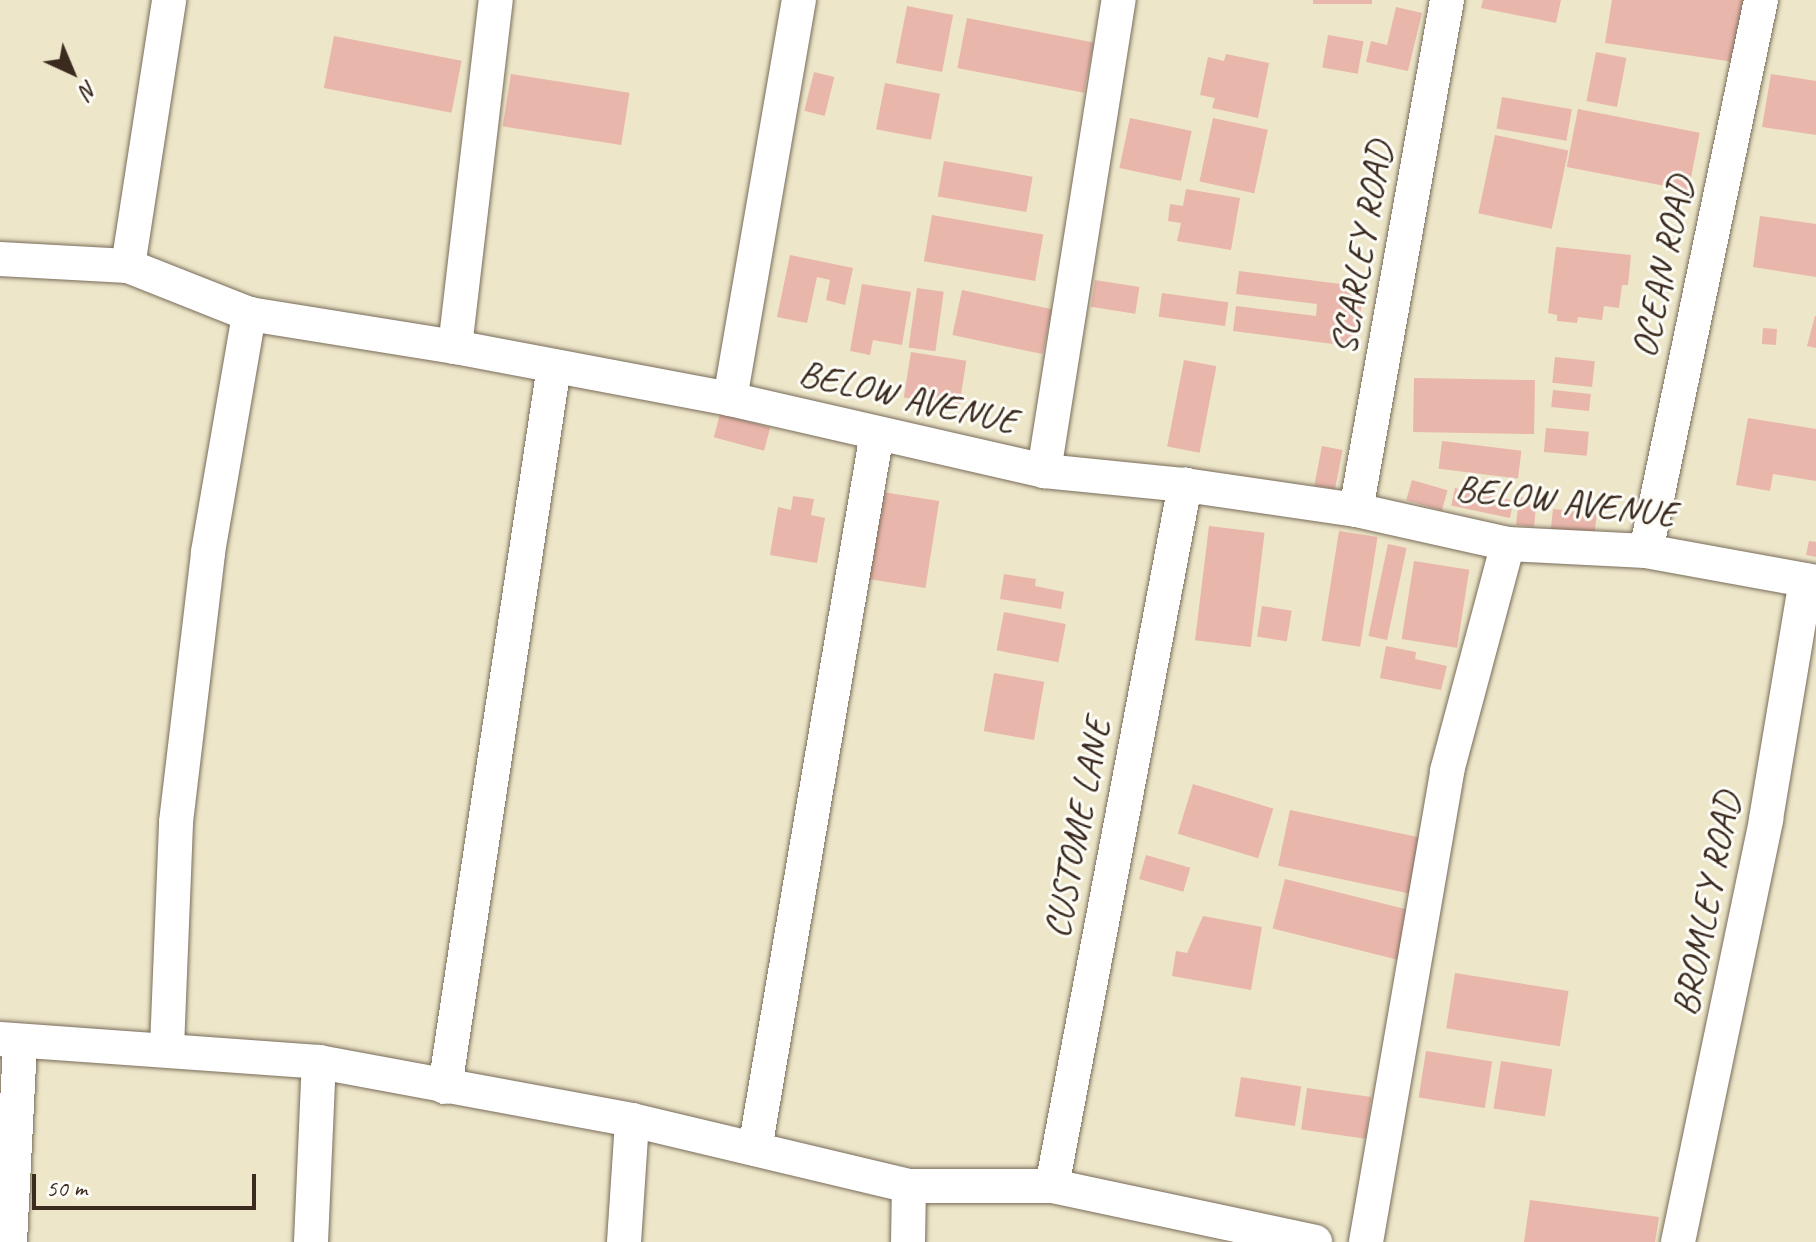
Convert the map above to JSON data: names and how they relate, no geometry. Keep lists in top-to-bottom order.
{
  "streets": {
    "street": [
      "SCARLEY ROAD",
      "OCEAN ROAD",
      "BELOW AVENUE",
      "CUSTOME LANE",
      "BROMLEY ROAD"
    ]
  },
  "crossings": [
    ["SCARLEY ROAD", "BELOW AVENUE"],
    ["OCEAN ROAD", "BELOW AVENUE"],
    ["BELOW AVENUE", "CUSTOME LANE"],
    ["BELOW AVENUE", "BROMLEY ROAD"]
  ],
  "scale_bar": "50 m",
  "north": "bottom right"
}
